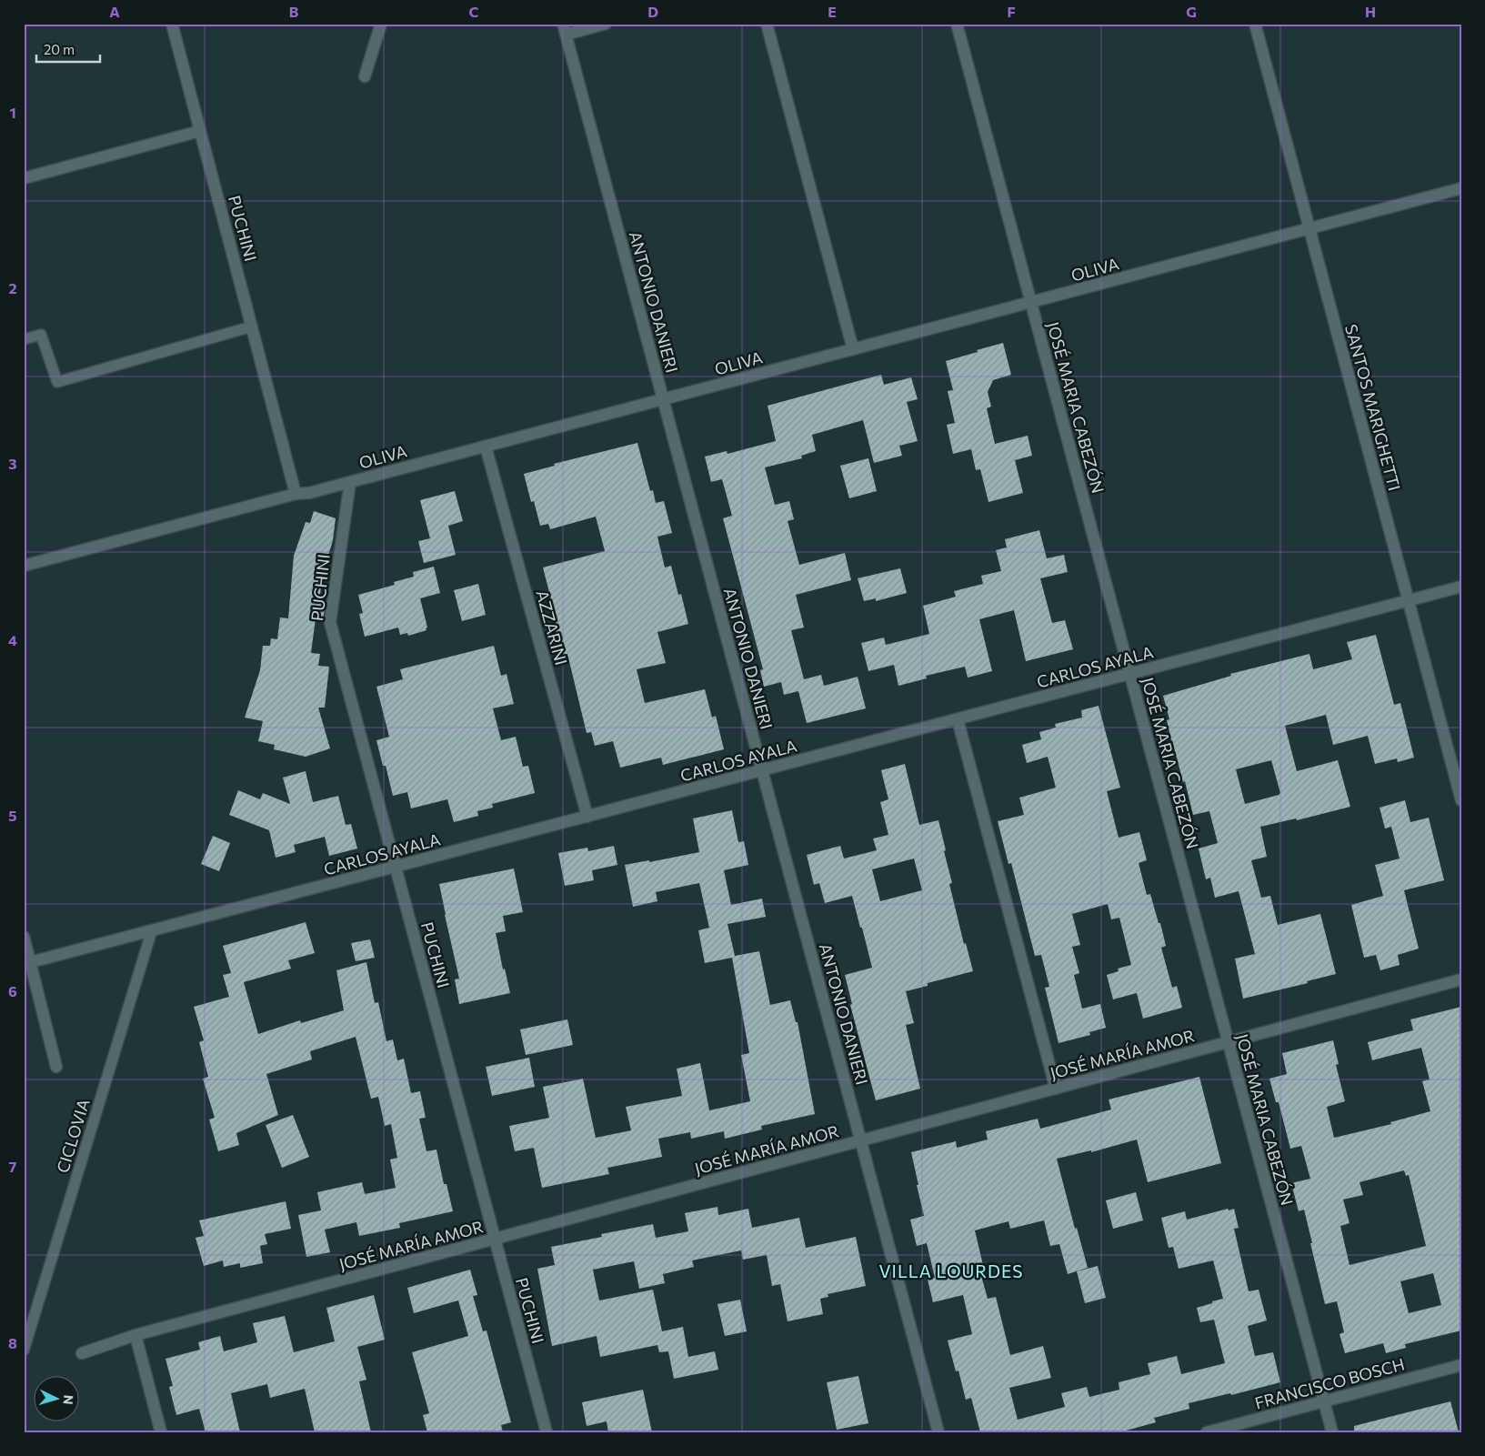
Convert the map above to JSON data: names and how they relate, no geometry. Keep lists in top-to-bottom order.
{
  "streets": {
    "street": [
      "PUCHINI",
      "OLIVA",
      "ANTONIO DANIERI",
      "JOSÉ MARIA CABEZÓN",
      "SANTOS MARIGHETTI",
      "AZZARINI",
      "CARLOS AYALA",
      "JOSÉ MARÍA AMOR",
      "FRANCISCO BOSCH"
    ],
    "lane": ["CICLOVIA"]
  },
  "crossings": [
    ["PUCHINI", "OLIVA"],
    ["PUCHINI", "CARLOS AYALA"],
    ["PUCHINI", "JOSÉ MARÍA AMOR"],
    ["OLIVA", "ANTONIO DANIERI"],
    ["OLIVA", "JOSÉ MARIA CABEZÓN"],
    ["OLIVA", "SANTOS MARIGHETTI"],
    ["OLIVA", "AZZARINI"],
    ["ANTONIO DANIERI", "CARLOS AYALA"],
    ["ANTONIO DANIERI", "JOSÉ MARÍA AMOR"],
    ["JOSÉ MARIA CABEZÓN", "CARLOS AYALA"],
    ["JOSÉ MARIA CABEZÓN", "JOSÉ MARÍA AMOR"],
    ["JOSÉ MARIA CABEZÓN", "FRANCISCO BOSCH"],
    ["SANTOS MARIGHETTI", "CARLOS AYALA"],
    ["AZZARINI", "CARLOS AYALA"],
    ["CARLOS AYALA", "CICLOVIA"]
  ],
  "districts": ["VILLA LOURDES"],
  "scale_bar": "20 m",
  "north": "right",
  "grid": {
    "columns": [
      "A",
      "B",
      "C",
      "D",
      "E",
      "F",
      "G",
      "H"
    ],
    "rows": [
      "1",
      "2",
      "3",
      "4",
      "5",
      "6",
      "7",
      "8"
    ]
  }
}
